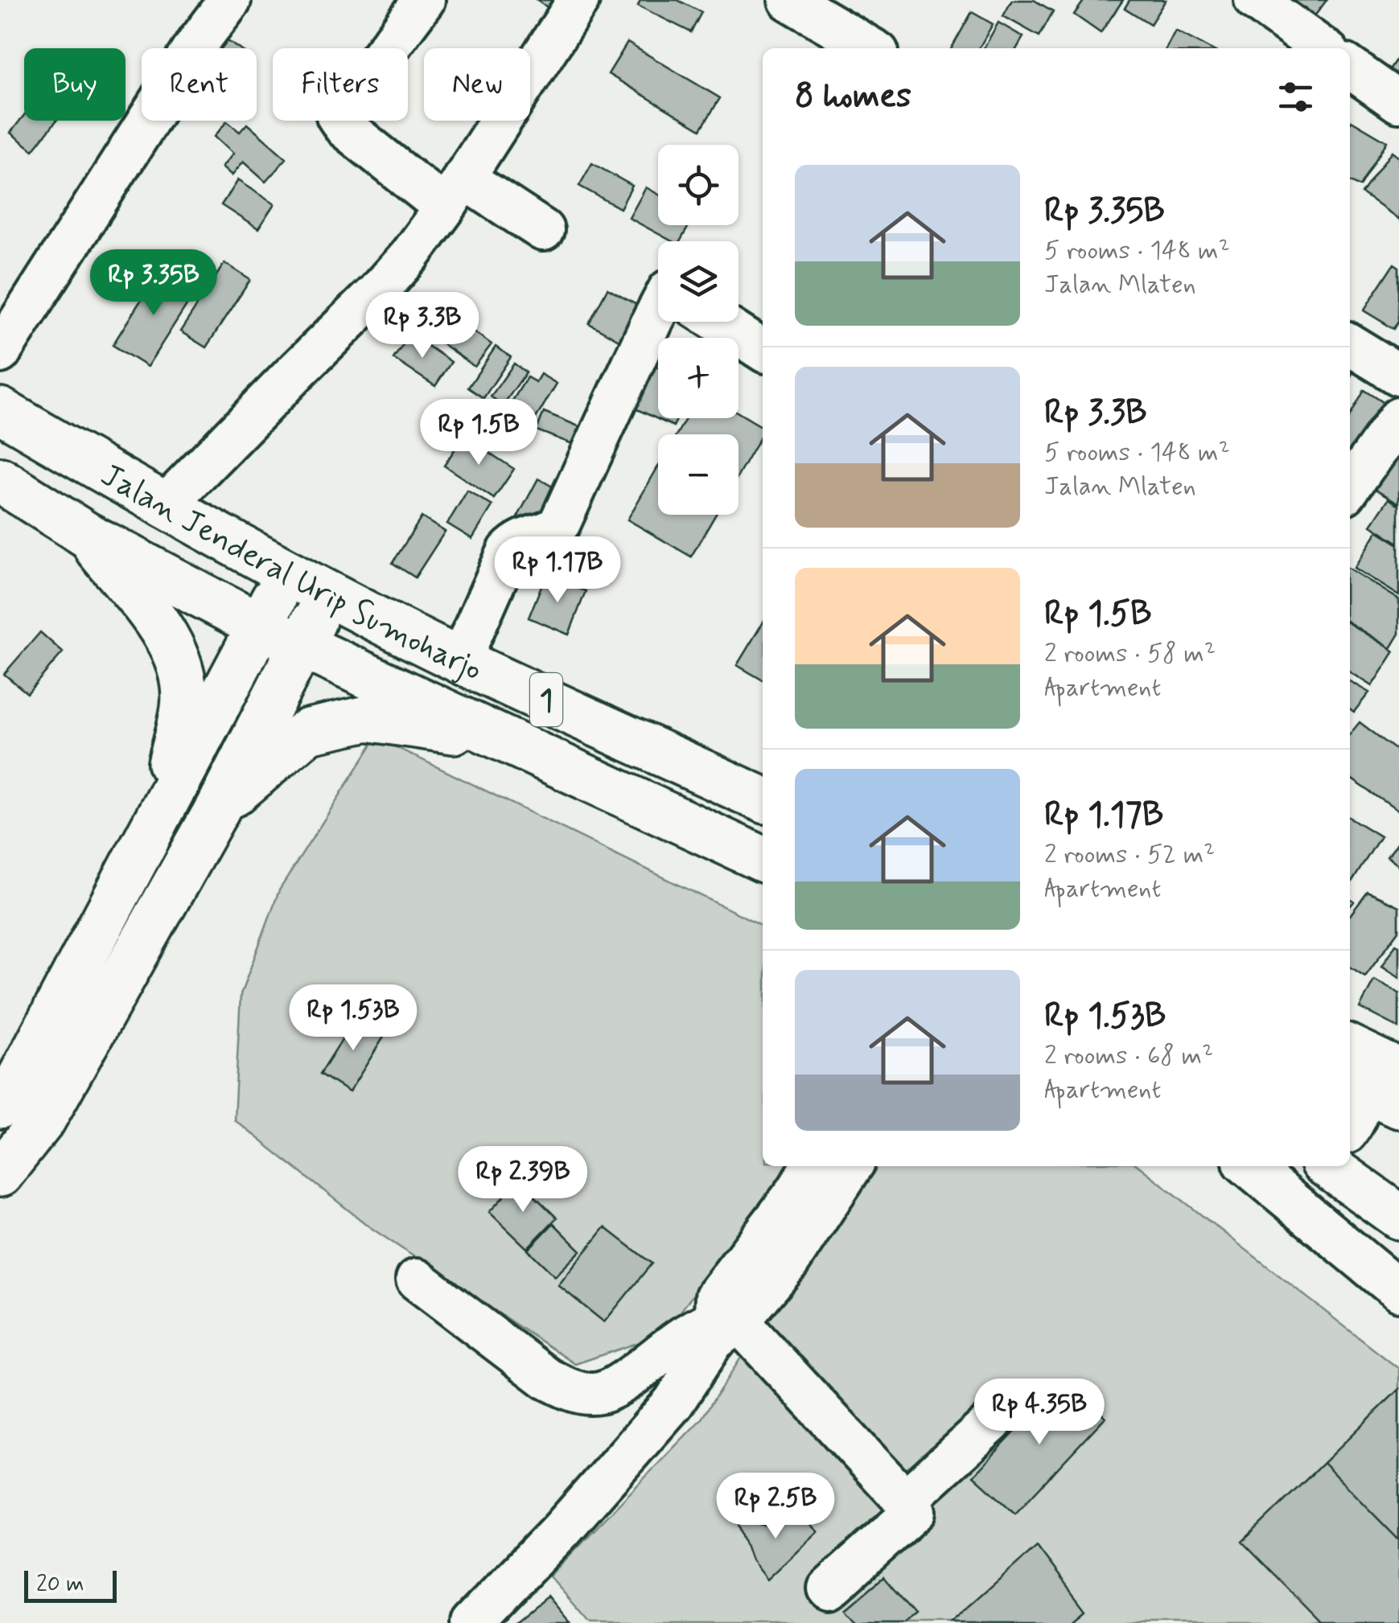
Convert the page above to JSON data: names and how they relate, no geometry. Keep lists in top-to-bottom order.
{
  "streets": {
    "highway": ["Jalan Jenderal Urip Sumoharjo", "1"]
  },
  "scale_bar": "20 m",
  "page": {
    "chip": [
      "Buy",
      "Rent",
      "Filters",
      "New"
    ],
    "heading": "8 homes",
    "map_buttons": ["+", "−"],
    "list": [
      {
        "name": "Rp 3.35B",
        "note": "5 rooms · 148 m² · Jalan Mlaten"
      },
      {
        "name": "Rp 3.3B",
        "note": "5 rooms · 148 m² · Jalan Mlaten"
      },
      {
        "name": "Rp 1.5B",
        "note": "2 rooms · 58 m² · Apartment"
      },
      {
        "name": "Rp 1.17B",
        "note": "2 rooms · 52 m² · Apartment"
      },
      {
        "name": "Rp 1.53B",
        "note": "2 rooms · 68 m² · Apartment"
      }
    ],
    "price": [
      "Rp 3.35B",
      "Rp 3.3B",
      "Rp 1.5B",
      "Rp 1.17B",
      "Rp 1.53B",
      "Rp 2.39B",
      "Rp 4.35B",
      "Rp 2.5B"
    ],
    "scale": "20 m"
  }
}
